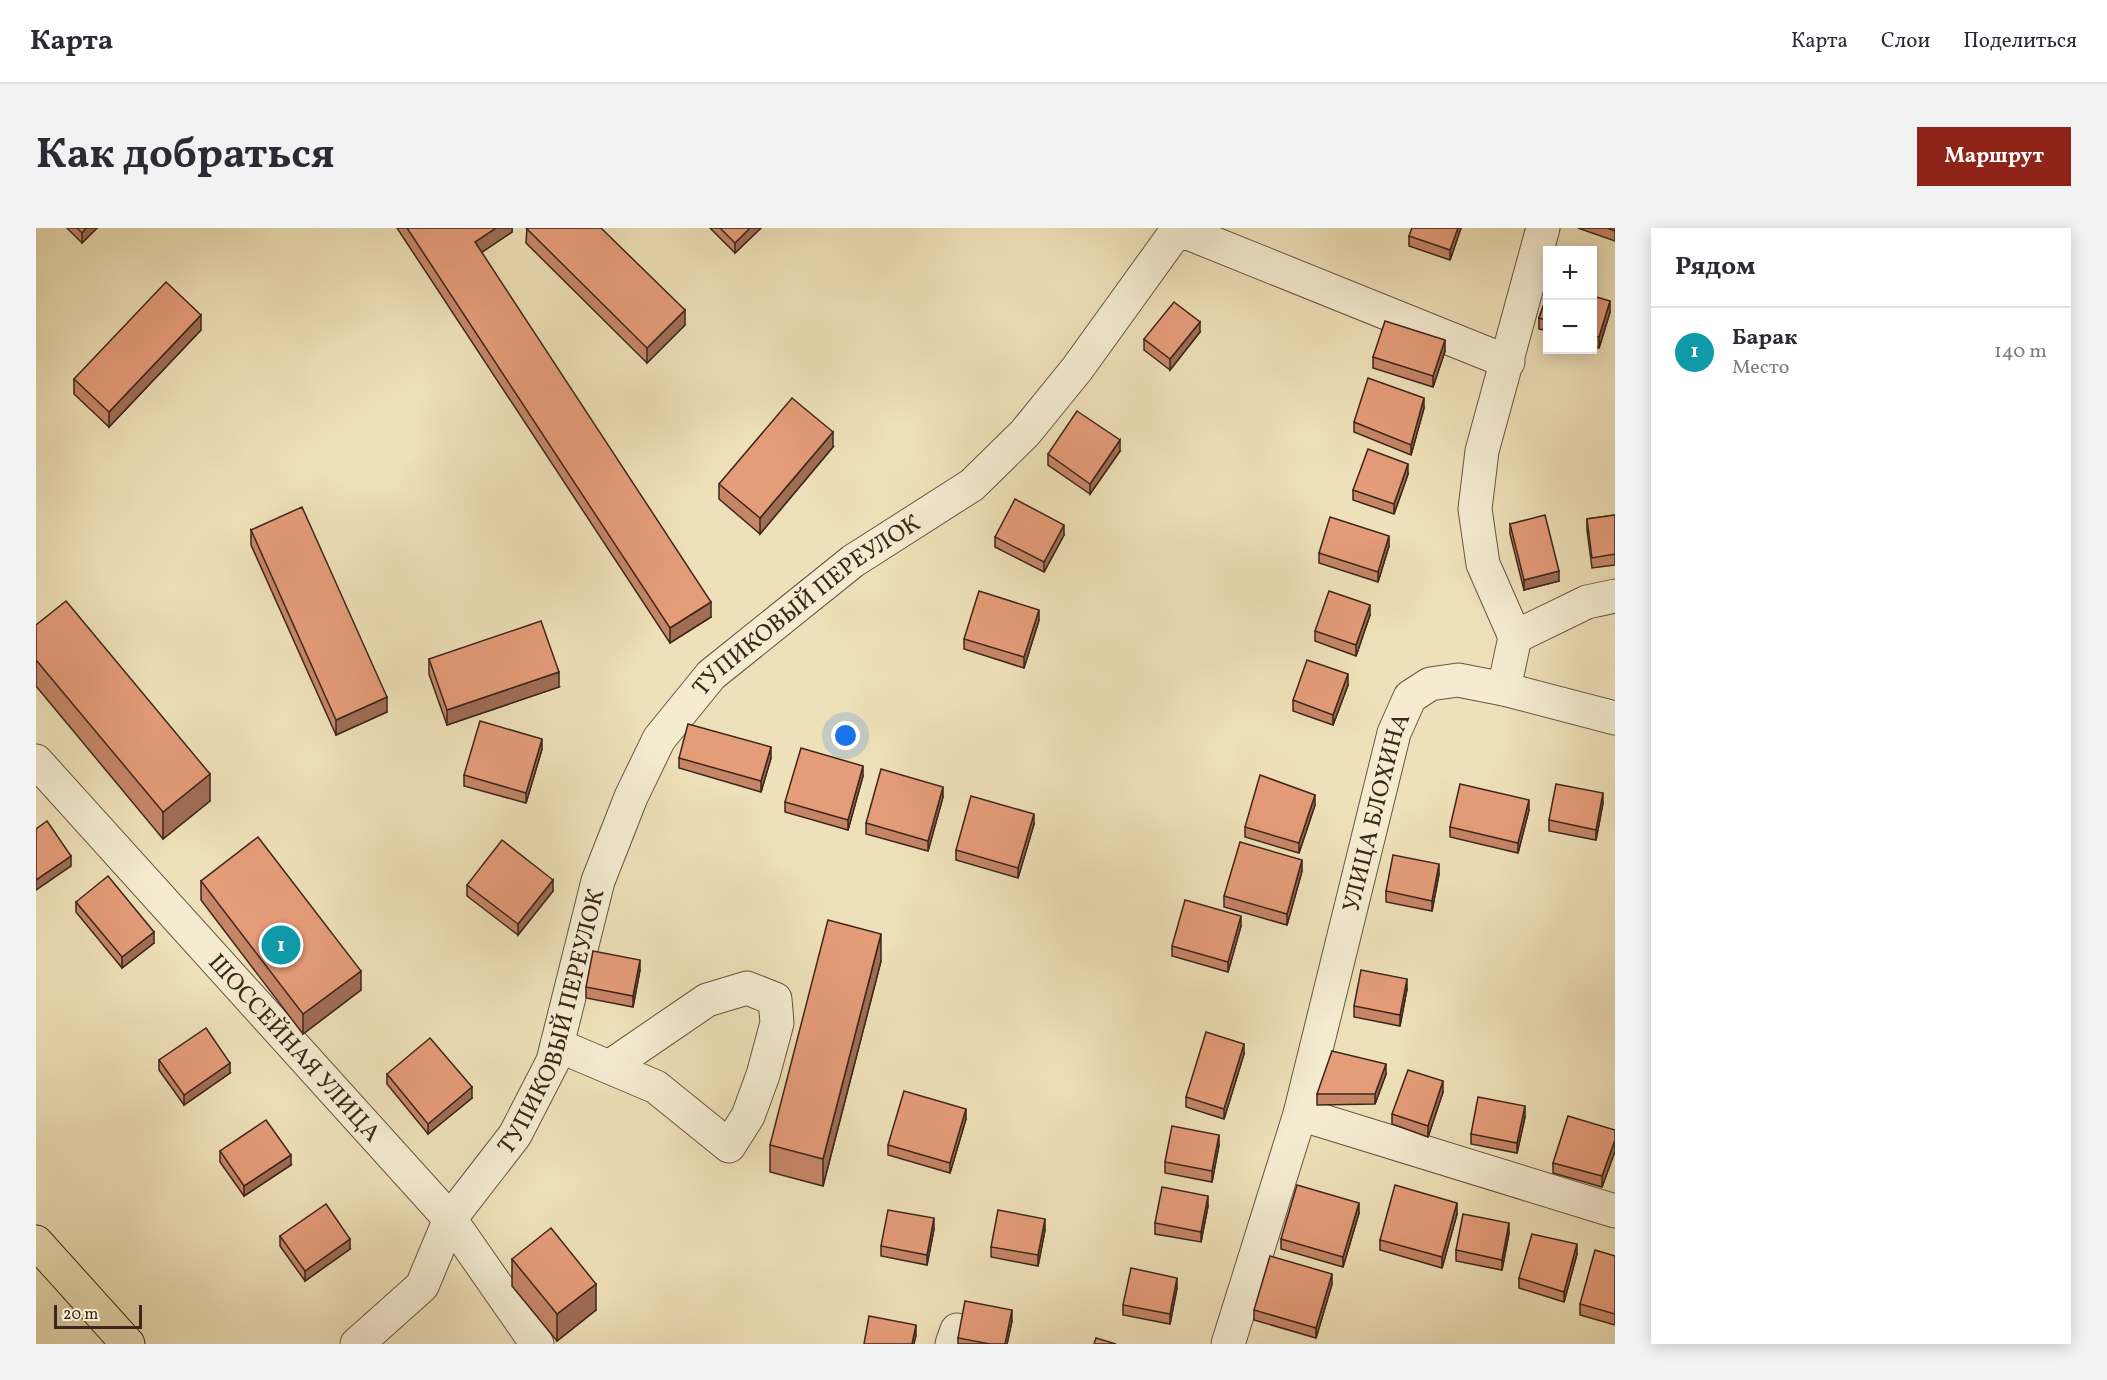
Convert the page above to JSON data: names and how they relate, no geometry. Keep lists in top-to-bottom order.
{
  "streets": {
    "street": ["ТУПИКОВЫЙ ПЕРЕУЛОК", "УЛИЦА БЛОХИНА", "ШОССЕЙНАЯ УЛИЦА"]
  },
  "crossings": [
    ["ТУПИКОВЫЙ ПЕРЕУЛОК", "ШОССЕЙНАЯ УЛИЦА"]
  ],
  "scale_bar": "20 m",
  "page": {
    "header": "Карта",
    "nav": ["Карта", "Слои", "Поделиться"],
    "title": "Как добраться",
    "buttons": "Маршрут",
    "heading": "Рядом",
    "map_buttons": ["+", "−"],
    "list": [
      {
        "mark": "1",
        "name": "Барак",
        "note": "Место",
        "value": "140 m"
      }
    ],
    "pins": "1",
    "scale": "20 m"
  }
}
